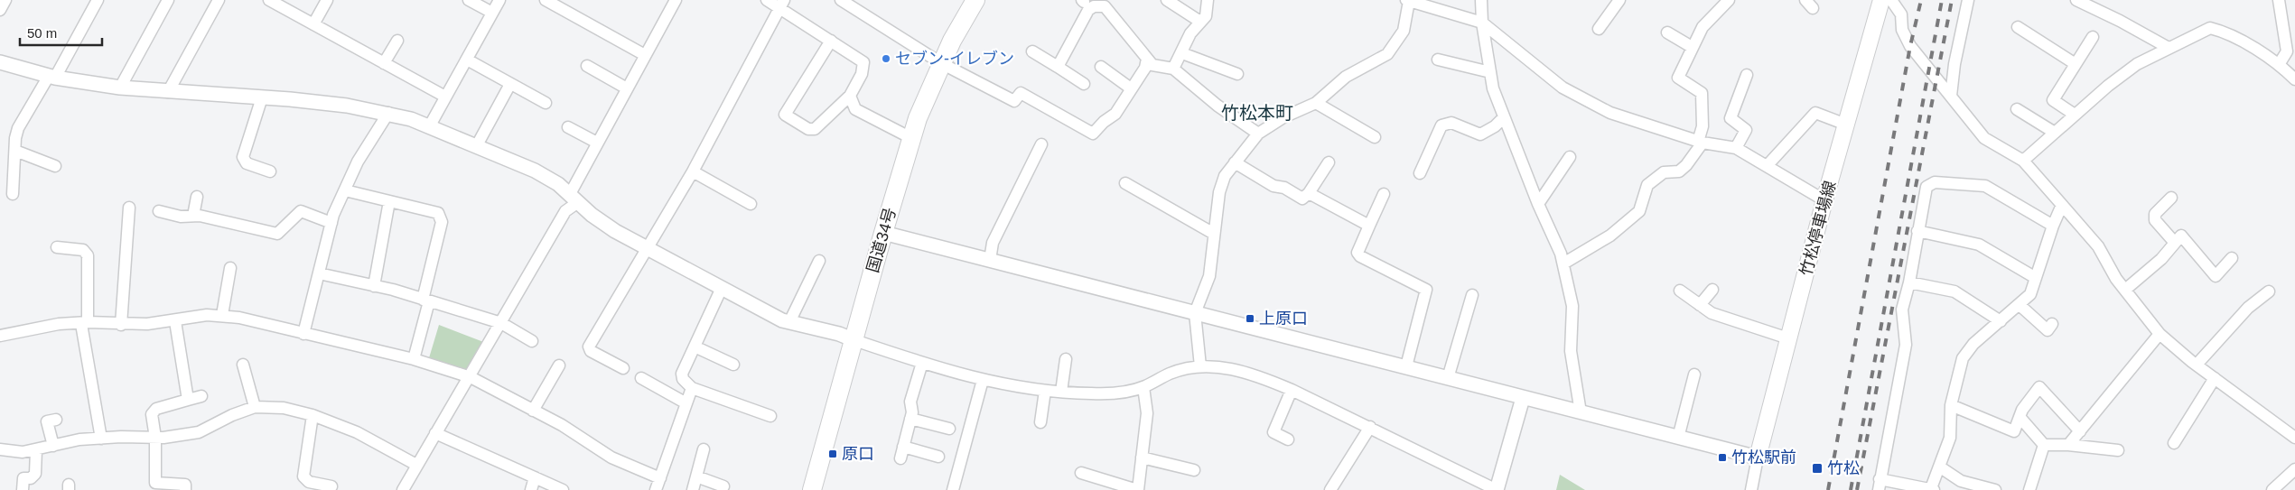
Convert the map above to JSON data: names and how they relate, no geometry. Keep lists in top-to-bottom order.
{
  "streets": {
    "highway": ["国道34号"],
    "main road": ["竹松停車場線"]
  },
  "districts": ["竹松本町"],
  "places": {
    "other": ["セブン-イレブン"],
    "transit": [
      "上原口",
      "原口",
      "竹松駅前",
      "竹松"
    ]
  },
  "scale_bar": "50 m"
}
